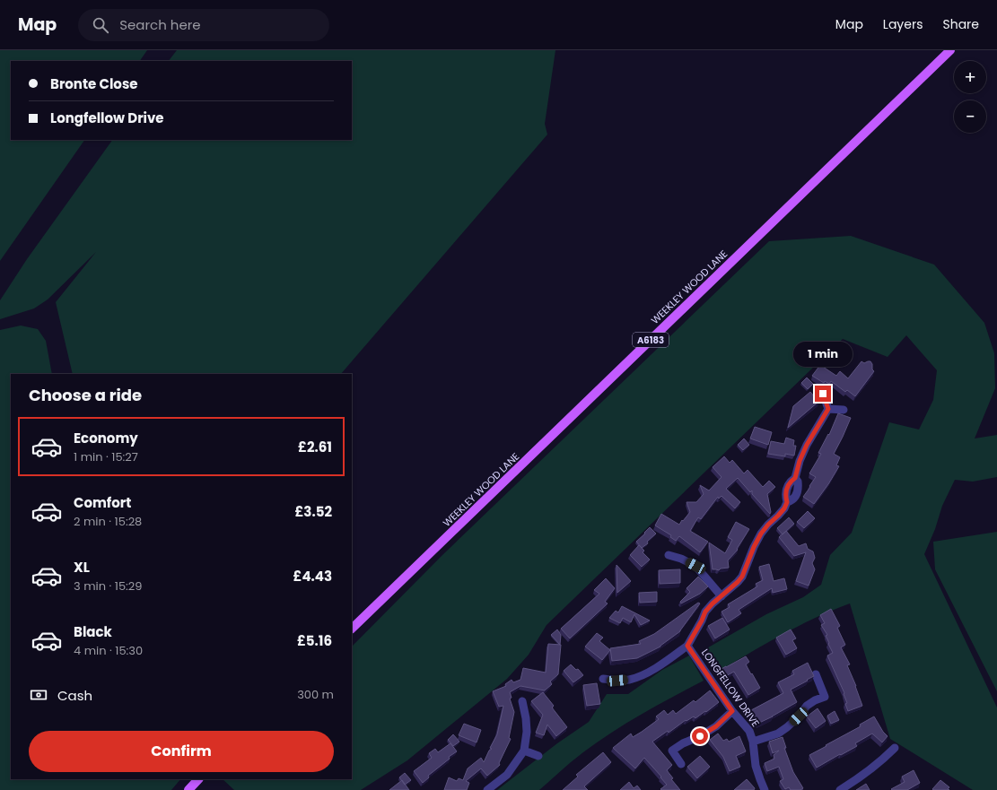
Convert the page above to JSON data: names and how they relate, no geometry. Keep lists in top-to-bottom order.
{
  "streets": {
    "main road": ["WEEKLEY WOOD LANE", "A6183"],
    "street": ["LONGFELLOW DRIVE"]
  },
  "page": {
    "header": "Map",
    "search": "Search here",
    "nav": ["Map", "Layers", "Share"],
    "map_buttons": ["+", "−"],
    "banner": ["Bronte Close", "Longfellow Drive"],
    "bubble": "1 min",
    "heading": "Choose a ride",
    "list": [
      {
        "name": "Economy",
        "note": "1 min · 15:27",
        "value": "£2.61"
      },
      {
        "name": "Comfort",
        "note": "2 min · 15:28",
        "value": "£3.52"
      },
      {
        "name": "XL",
        "note": "3 min · 15:29",
        "value": "£4.43"
      },
      {
        "name": "Black",
        "note": "4 min · 15:30",
        "value": "£5.16"
      }
    ],
    "pay": ["Cash", "300 m"],
    "buttons": "Confirm"
  }
}
